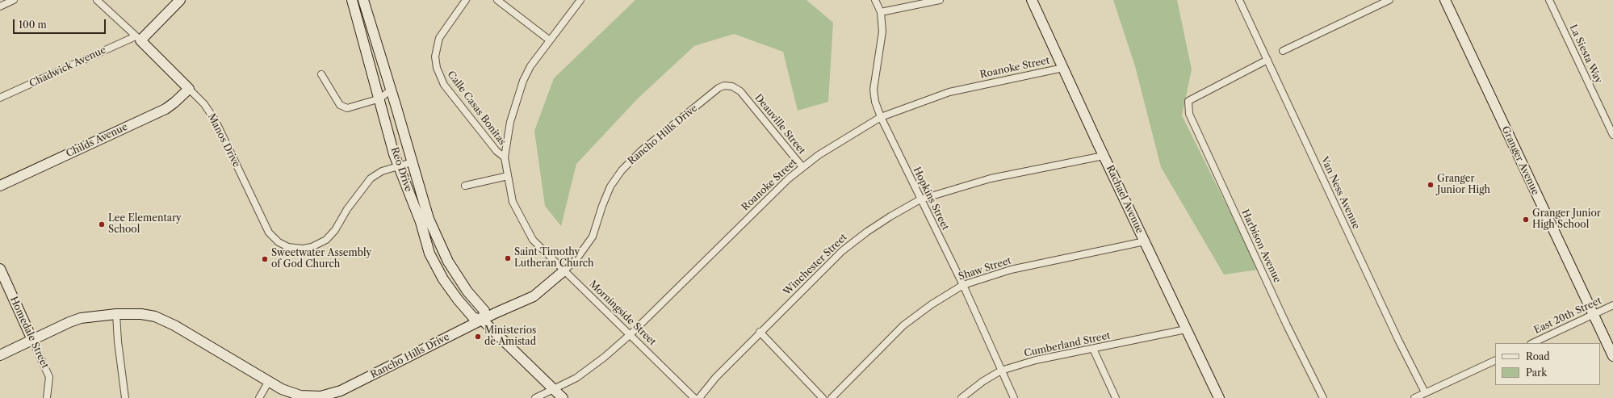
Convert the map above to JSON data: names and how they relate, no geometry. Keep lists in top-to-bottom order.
{
  "streets": {
    "street": [
      "La Siesta Way",
      "Chadwick Avenue",
      "Roanoke Street",
      "Calle Casas Bonitas",
      "Deauville Street",
      "Rancho Hills Drive",
      "Childs Avenue",
      "Manos Drive",
      "Granger Avenue",
      "Reo Drive",
      "Van Ness Avenue",
      "Hopkins Street",
      "Rachael Avenue",
      "Harbison Avenue",
      "Winchester Street",
      "Shaw Street",
      "Morningside Street",
      "East 20th Street",
      "Homedale Street",
      "Cumberland Street"
    ]
  },
  "crossings": [
    ["Chadwick Avenue", "Manos Drive"],
    ["Roanoke Street", "Deauville Street"],
    ["Roanoke Street", "Reo Drive"],
    ["Roanoke Street", "Hopkins Street"],
    ["Roanoke Street", "Rachael Avenue"],
    ["Roanoke Street", "Morningside Street"],
    ["Calle Casas Bonitas", "Morningside Street"],
    ["Deauville Street", "Rancho Hills Drive"],
    ["Rancho Hills Drive", "Reo Drive"],
    ["Rancho Hills Drive", "Morningside Street"],
    ["Rancho Hills Drive", "Homedale Street"],
    ["Childs Avenue", "Manos Drive"],
    ["Manos Drive", "Reo Drive"],
    ["Granger Avenue", "East 20th Street"],
    ["Van Ness Avenue", "Harbison Avenue"],
    ["Hopkins Street", "Winchester Street"],
    ["Hopkins Street", "Shaw Street"],
    ["Hopkins Street", "Cumberland Street"],
    ["Rachael Avenue", "Winchester Street"],
    ["Rachael Avenue", "Shaw Street"],
    ["Rachael Avenue", "Cumberland Street"]
  ],
  "places": [
    "Granger Junior High",
    "Granger Junior High School",
    "Lee Elementary School",
    "Saint Timothy Lutheran Church",
    "Sweetwater Assembly of God Church",
    "Ministerios de Amistad"
  ],
  "legend": ["Road", "Park"],
  "scale_bar": "100 m"
}
